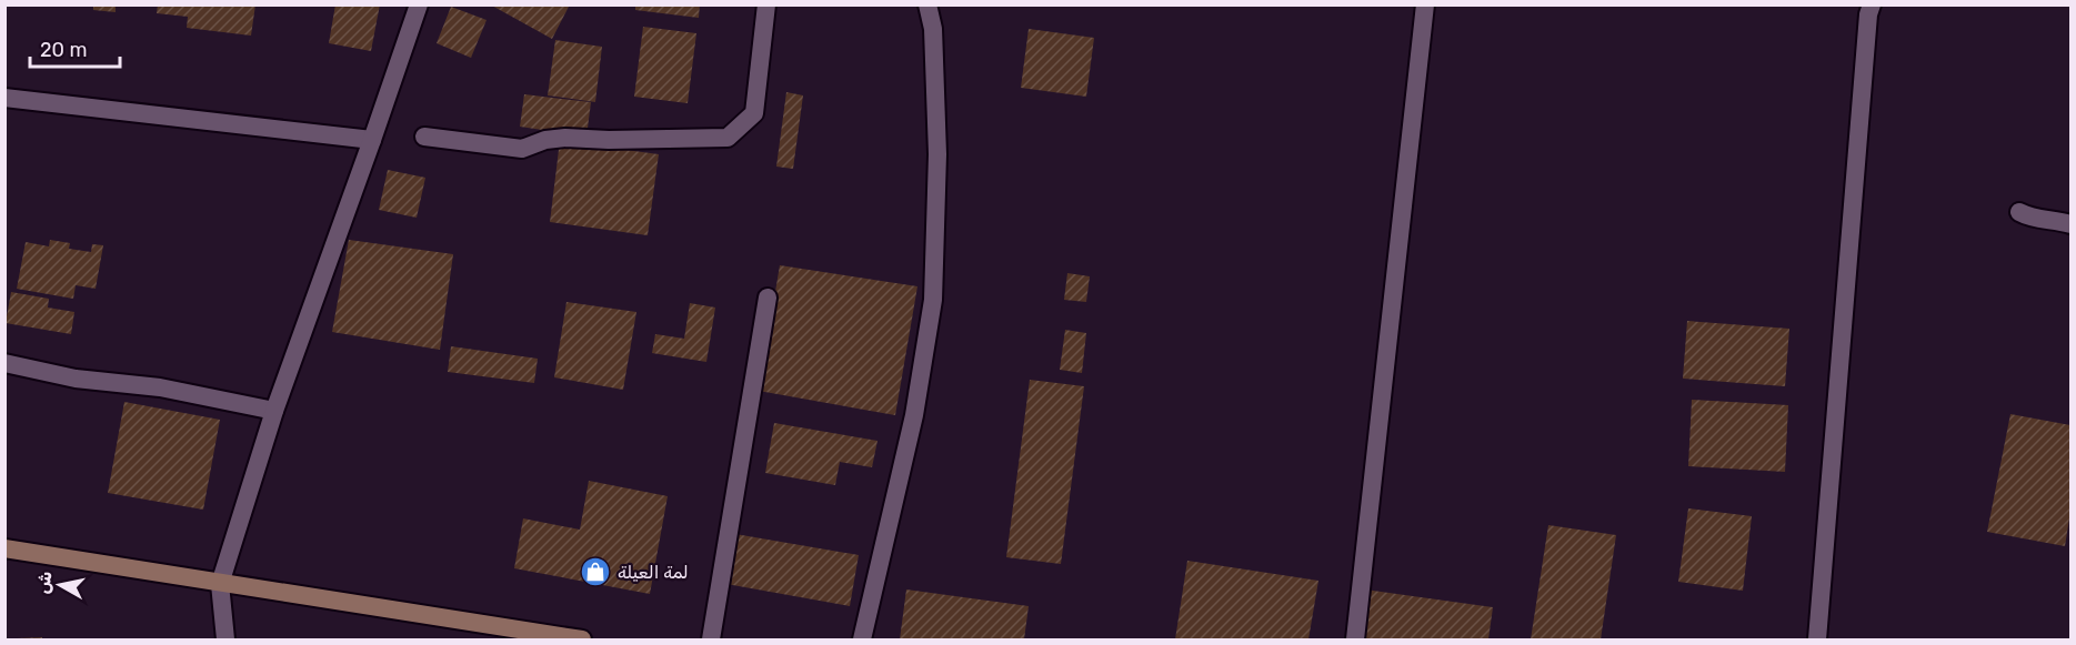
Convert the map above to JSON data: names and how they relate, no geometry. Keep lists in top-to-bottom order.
{
  "places": {
    "shop": ["لمة العيلة"]
  },
  "scale_bar": "20 m",
  "north": "left"
}
